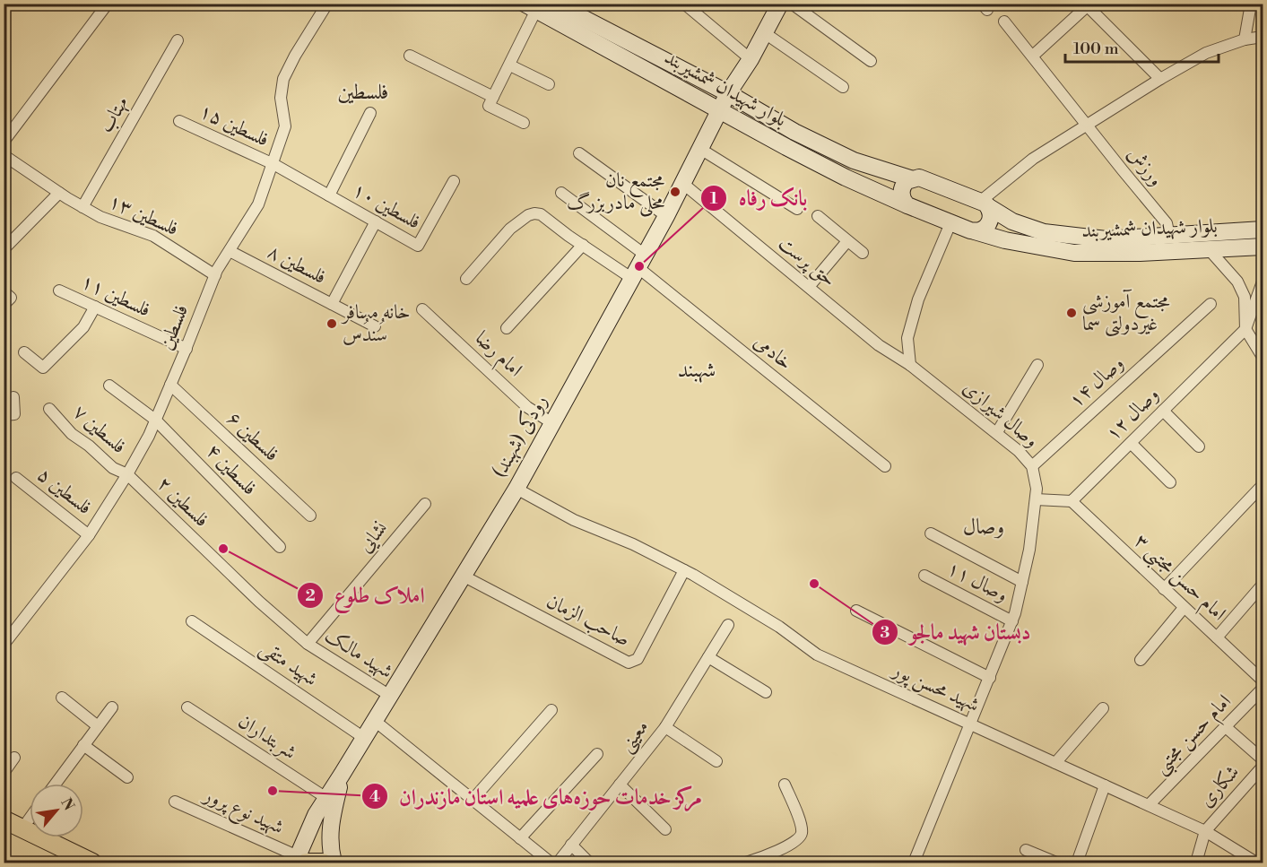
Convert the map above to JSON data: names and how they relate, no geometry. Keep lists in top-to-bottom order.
{
  "streets": {
    "main road": ["بلوار شهیدان شمشیربند", "رودکی (شهبند)"],
    "street": [
      "مهتاب",
      "فلسطین ۱۵",
      "ورزش",
      "فلسطین ۱۰",
      "فلسطین ۱۳",
      "حق پرست",
      "فلسطین ۸",
      "فلسطین ۱۱",
      "فلسطین",
      "خادمی",
      "امام رضا",
      "وصال ۱۴",
      "وصال شیرازی",
      "وصال ۱۲",
      "فلسطین ۷",
      "فلسطین ۶",
      "فلسطین ۴",
      "فلسطین ۵",
      "فلسطین ۲",
      "نشایی",
      "امام حسن مجتبی ۳",
      "وصال ۱۱",
      "صاحب الزمان",
      "شهید مالک",
      "شهید متقی",
      "شهید محسن پور",
      "امام حسن مجتبی",
      "معینی",
      "شربتداران",
      "شکاری",
      "شهید نوع پرور"
    ]
  },
  "crossings": [
    ["بلوار شهیدان شمشیربند", "ورزش"],
    ["بلوار شهیدان شمشیربند", "رودکی (شهبند)"],
    ["مهتاب", "فلسطین ۱۳"],
    ["فلسطین ۱۵", "فلسطین ۱۰"],
    ["فلسطین ۱۵", "فلسطین"],
    ["فلسطین ۱۰", "فلسطین"],
    ["فلسطین ۱۳", "فلسطین"],
    ["حق پرست", "وصال شیرازی"],
    ["حق پرست", "رودکی (شهبند)"],
    ["فلسطین ۸", "فلسطین"],
    ["فلسطین ۱۱", "فلسطین"],
    ["فلسطین", "فلسطین ۷"],
    ["فلسطین", "فلسطین ۶"],
    ["فلسطین", "فلسطین ۴"],
    ["فلسطین", "فلسطین ۵"],
    ["فلسطین", "فلسطین ۲"],
    ["خادمی", "رودکی (شهبند)"],
    ["امام رضا", "رودکی (شهبند)"],
    ["وصال ۱۴", "وصال شیرازی"],
    ["وصال شیرازی", "وصال ۱۱"],
    ["وصال شیرازی", "شهید محسن پور"],
    ["وصال ۱۲", "امام حسن مجتبی ۳"],
    ["فلسطین ۷", "فلسطین ۲"],
    ["رودکی (شهبند)", "صاحب الزمان"],
    ["رودکی (شهبند)", "شهید مالک"],
    ["رودکی (شهبند)", "شهید متقی"],
    ["رودکی (شهبند)", "شهید محسن پور"],
    ["رودکی (شهبند)", "شربتداران"],
    ["رودکی (شهبند)", "شهید نوع پرور"],
    ["فلسطین ۲", "شهید مالک"],
    ["نشایی", "شهید مالک"],
    ["صاحب الزمان", "شهید محسن پور"],
    ["شهید محسن پور", "امام حسن مجتبی"],
    ["شهید محسن پور", "شکاری"]
  ],
  "districts": ["فلسطین", "شهبند", "وصال"],
  "places": [
    "مجتمع نان محلی مادربزرگ",
    "بانک رفاه",
    "مجتمع آموزشی غیردولتی سما",
    "خانه مسافر سُندُس",
    "املاک طلوع",
    "دبستان شهید مالجو",
    "مرکز خدمات حوزه‌های علمیه استان مازندران"
  ],
  "scale_bar": "100 m",
  "north": "top right"
}
